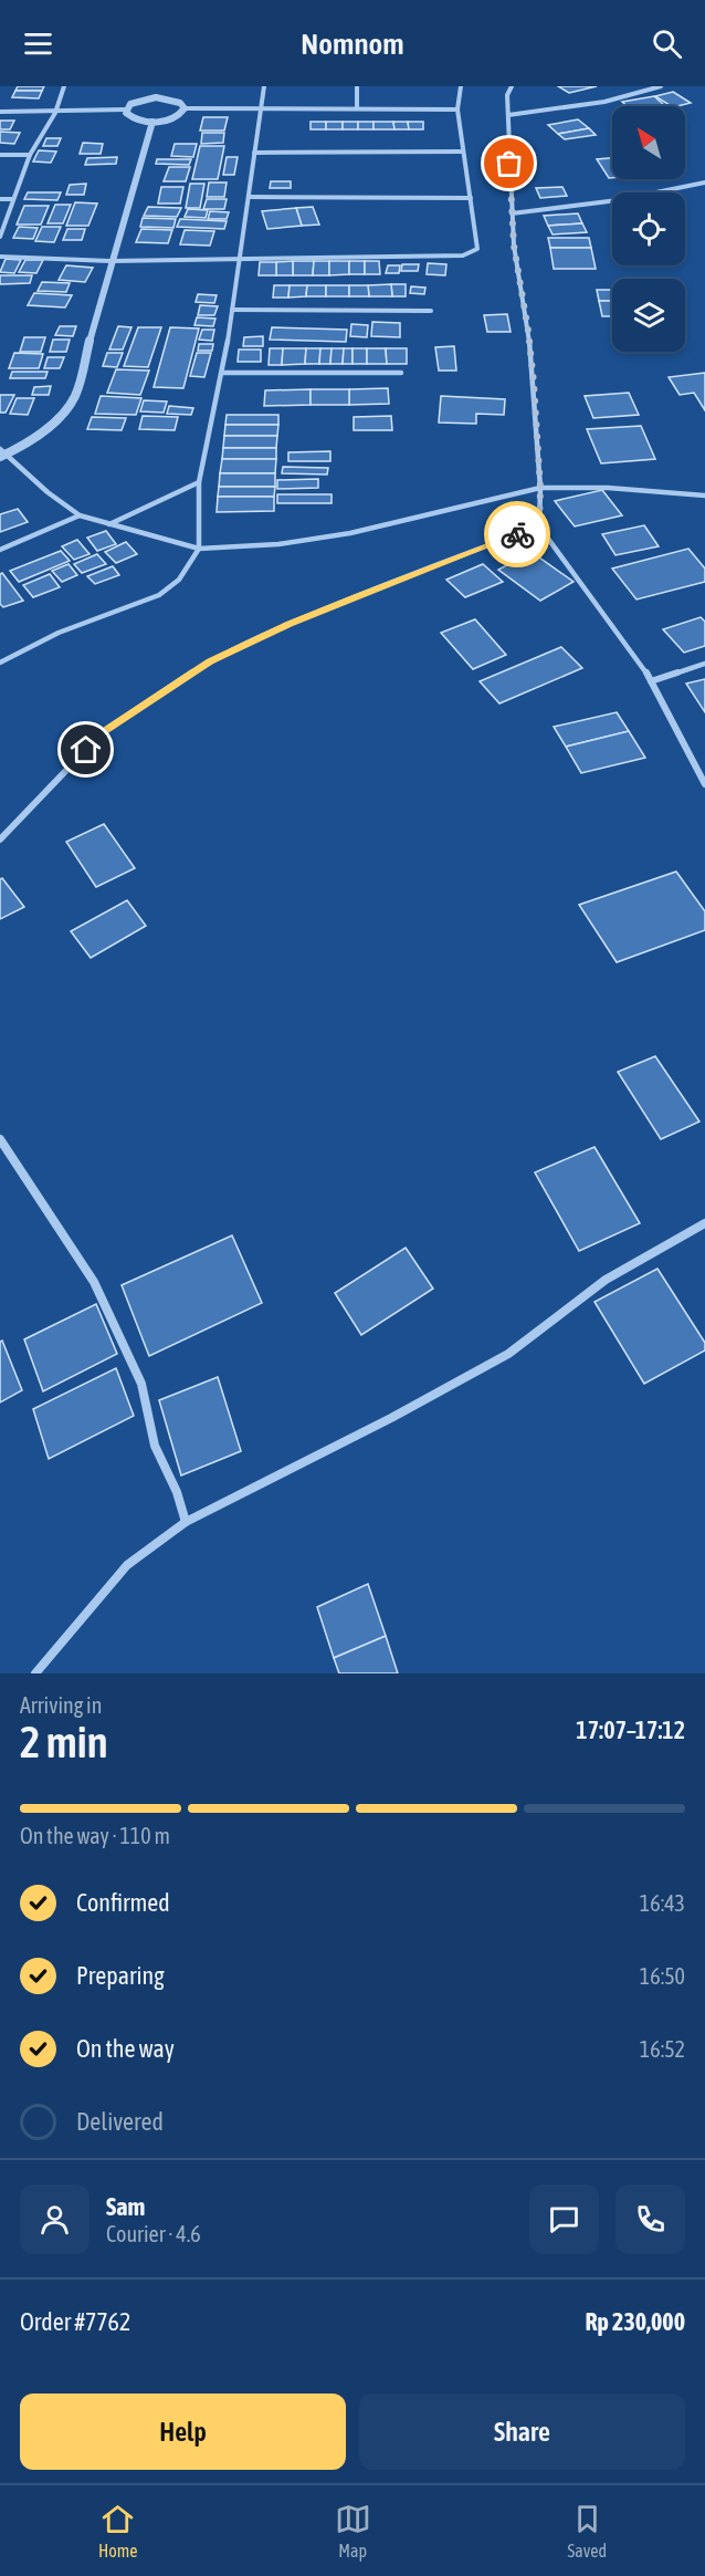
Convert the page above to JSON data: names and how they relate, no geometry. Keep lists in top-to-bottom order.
{
  "north": "top left",
  "page": {
    "header": "Nomnom",
    "heading": ["2 min", "Arriving in", "17:07–17:12"],
    "panel": [
      "Sam",
      "Courier · 4.6",
      "Order #7762",
      "Rp 230,000"
    ],
    "bar": "On the way · 110 m",
    "list": [
      ["Confirmed", "16:43"],
      ["Preparing", "16:50"],
      ["On the way", "16:52"],
      "Delivered"
    ],
    "buttons": ["Help", "Share"],
    "tabs": ["Home", "Map", "Saved"]
  }
}
